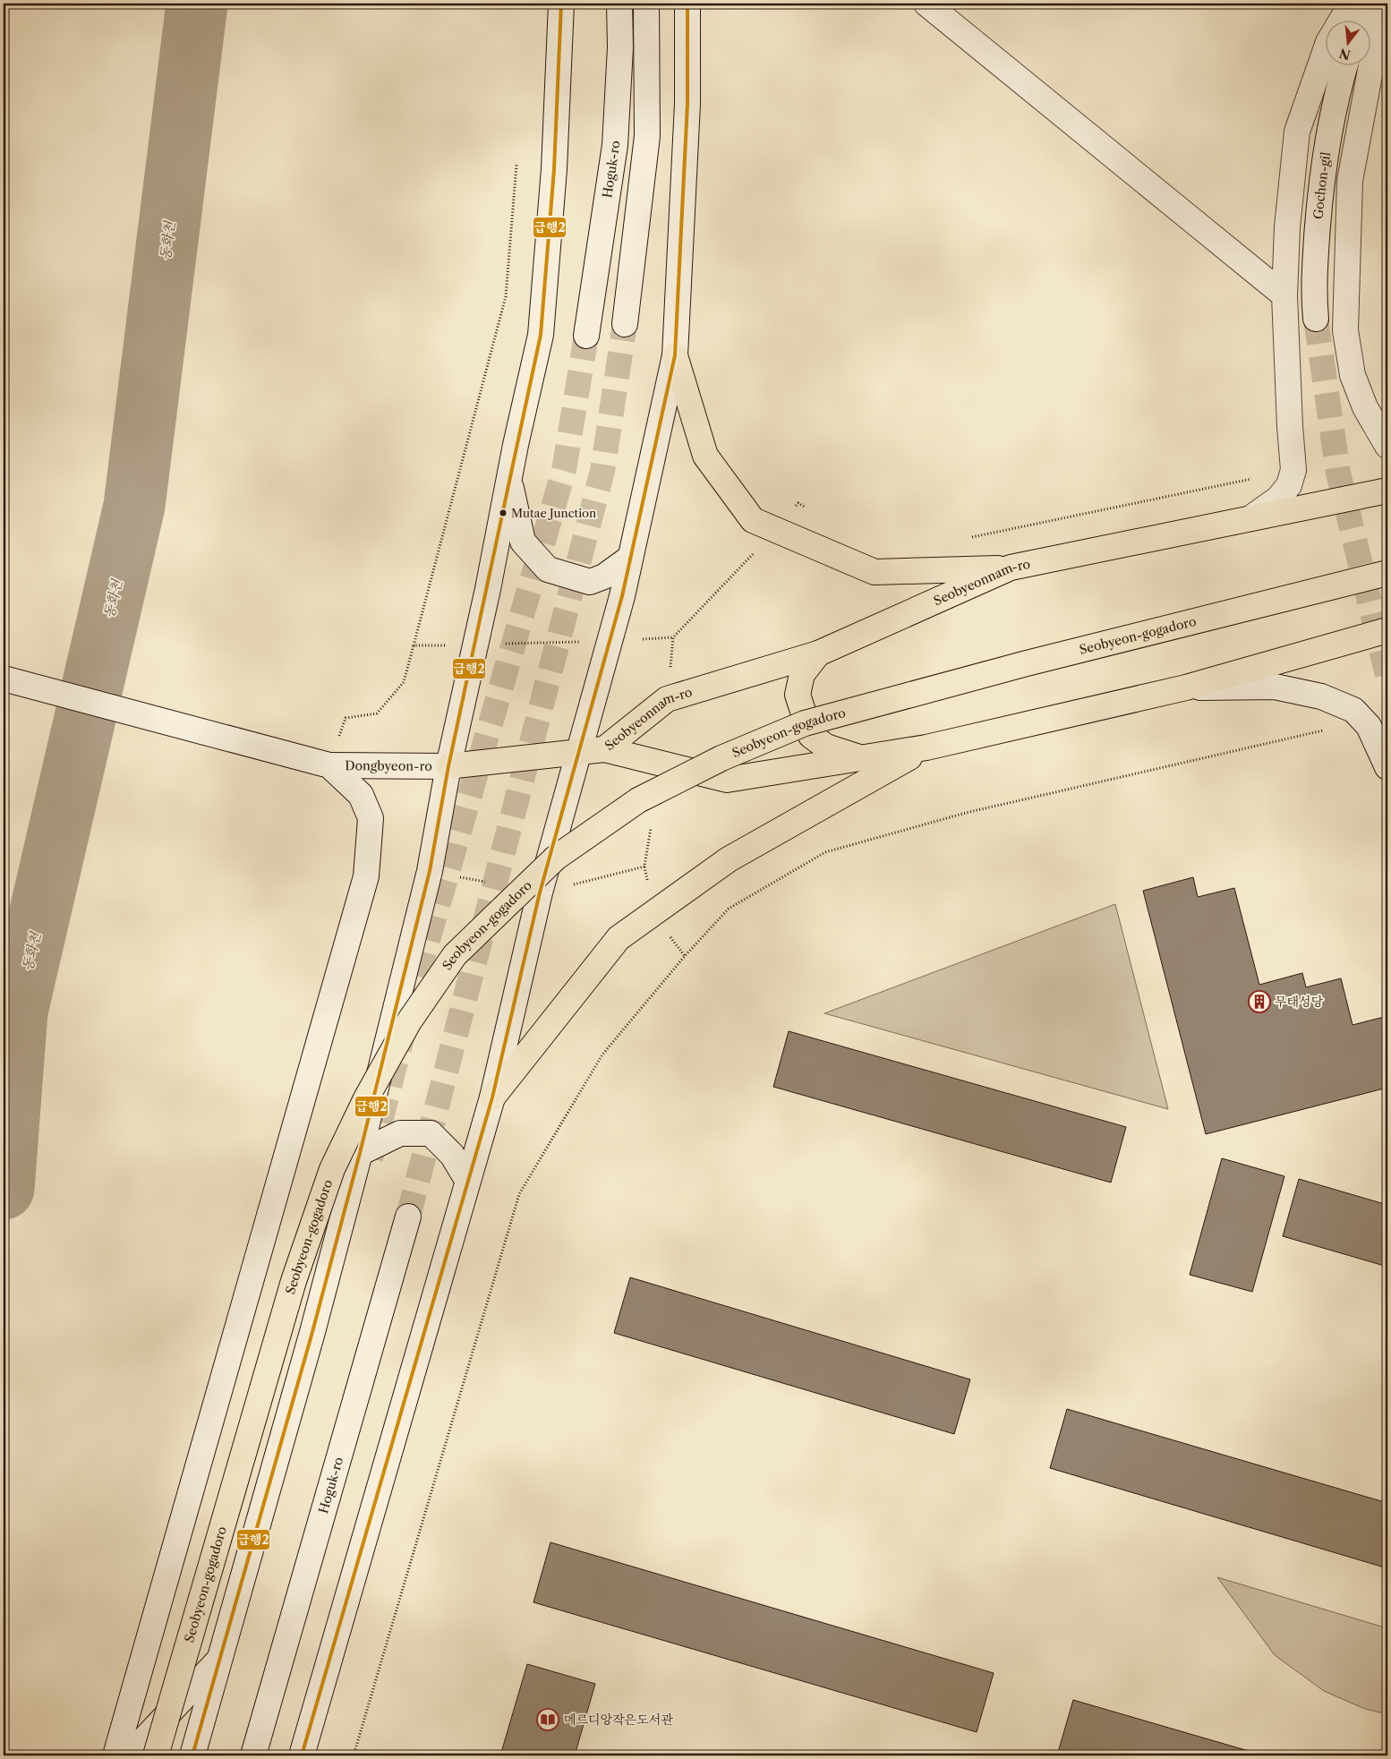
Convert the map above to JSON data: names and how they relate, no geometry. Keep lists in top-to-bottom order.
{
  "streets": {
    "highway": ["Seobyeonnam-ro", "Seobyeon-gogadoro"],
    "main road": ["Hoguk-ro", "Gochon-gil", "Dongbyeon-ro"]
  },
  "water": ["동화천"],
  "places": {
    "other": ["Mutae Junction"],
    "building": ["무태성당"],
    "library": ["메르디앙작은도서관"]
  },
  "lines": ["transit line 급행2"],
  "north": "bottom"
}
